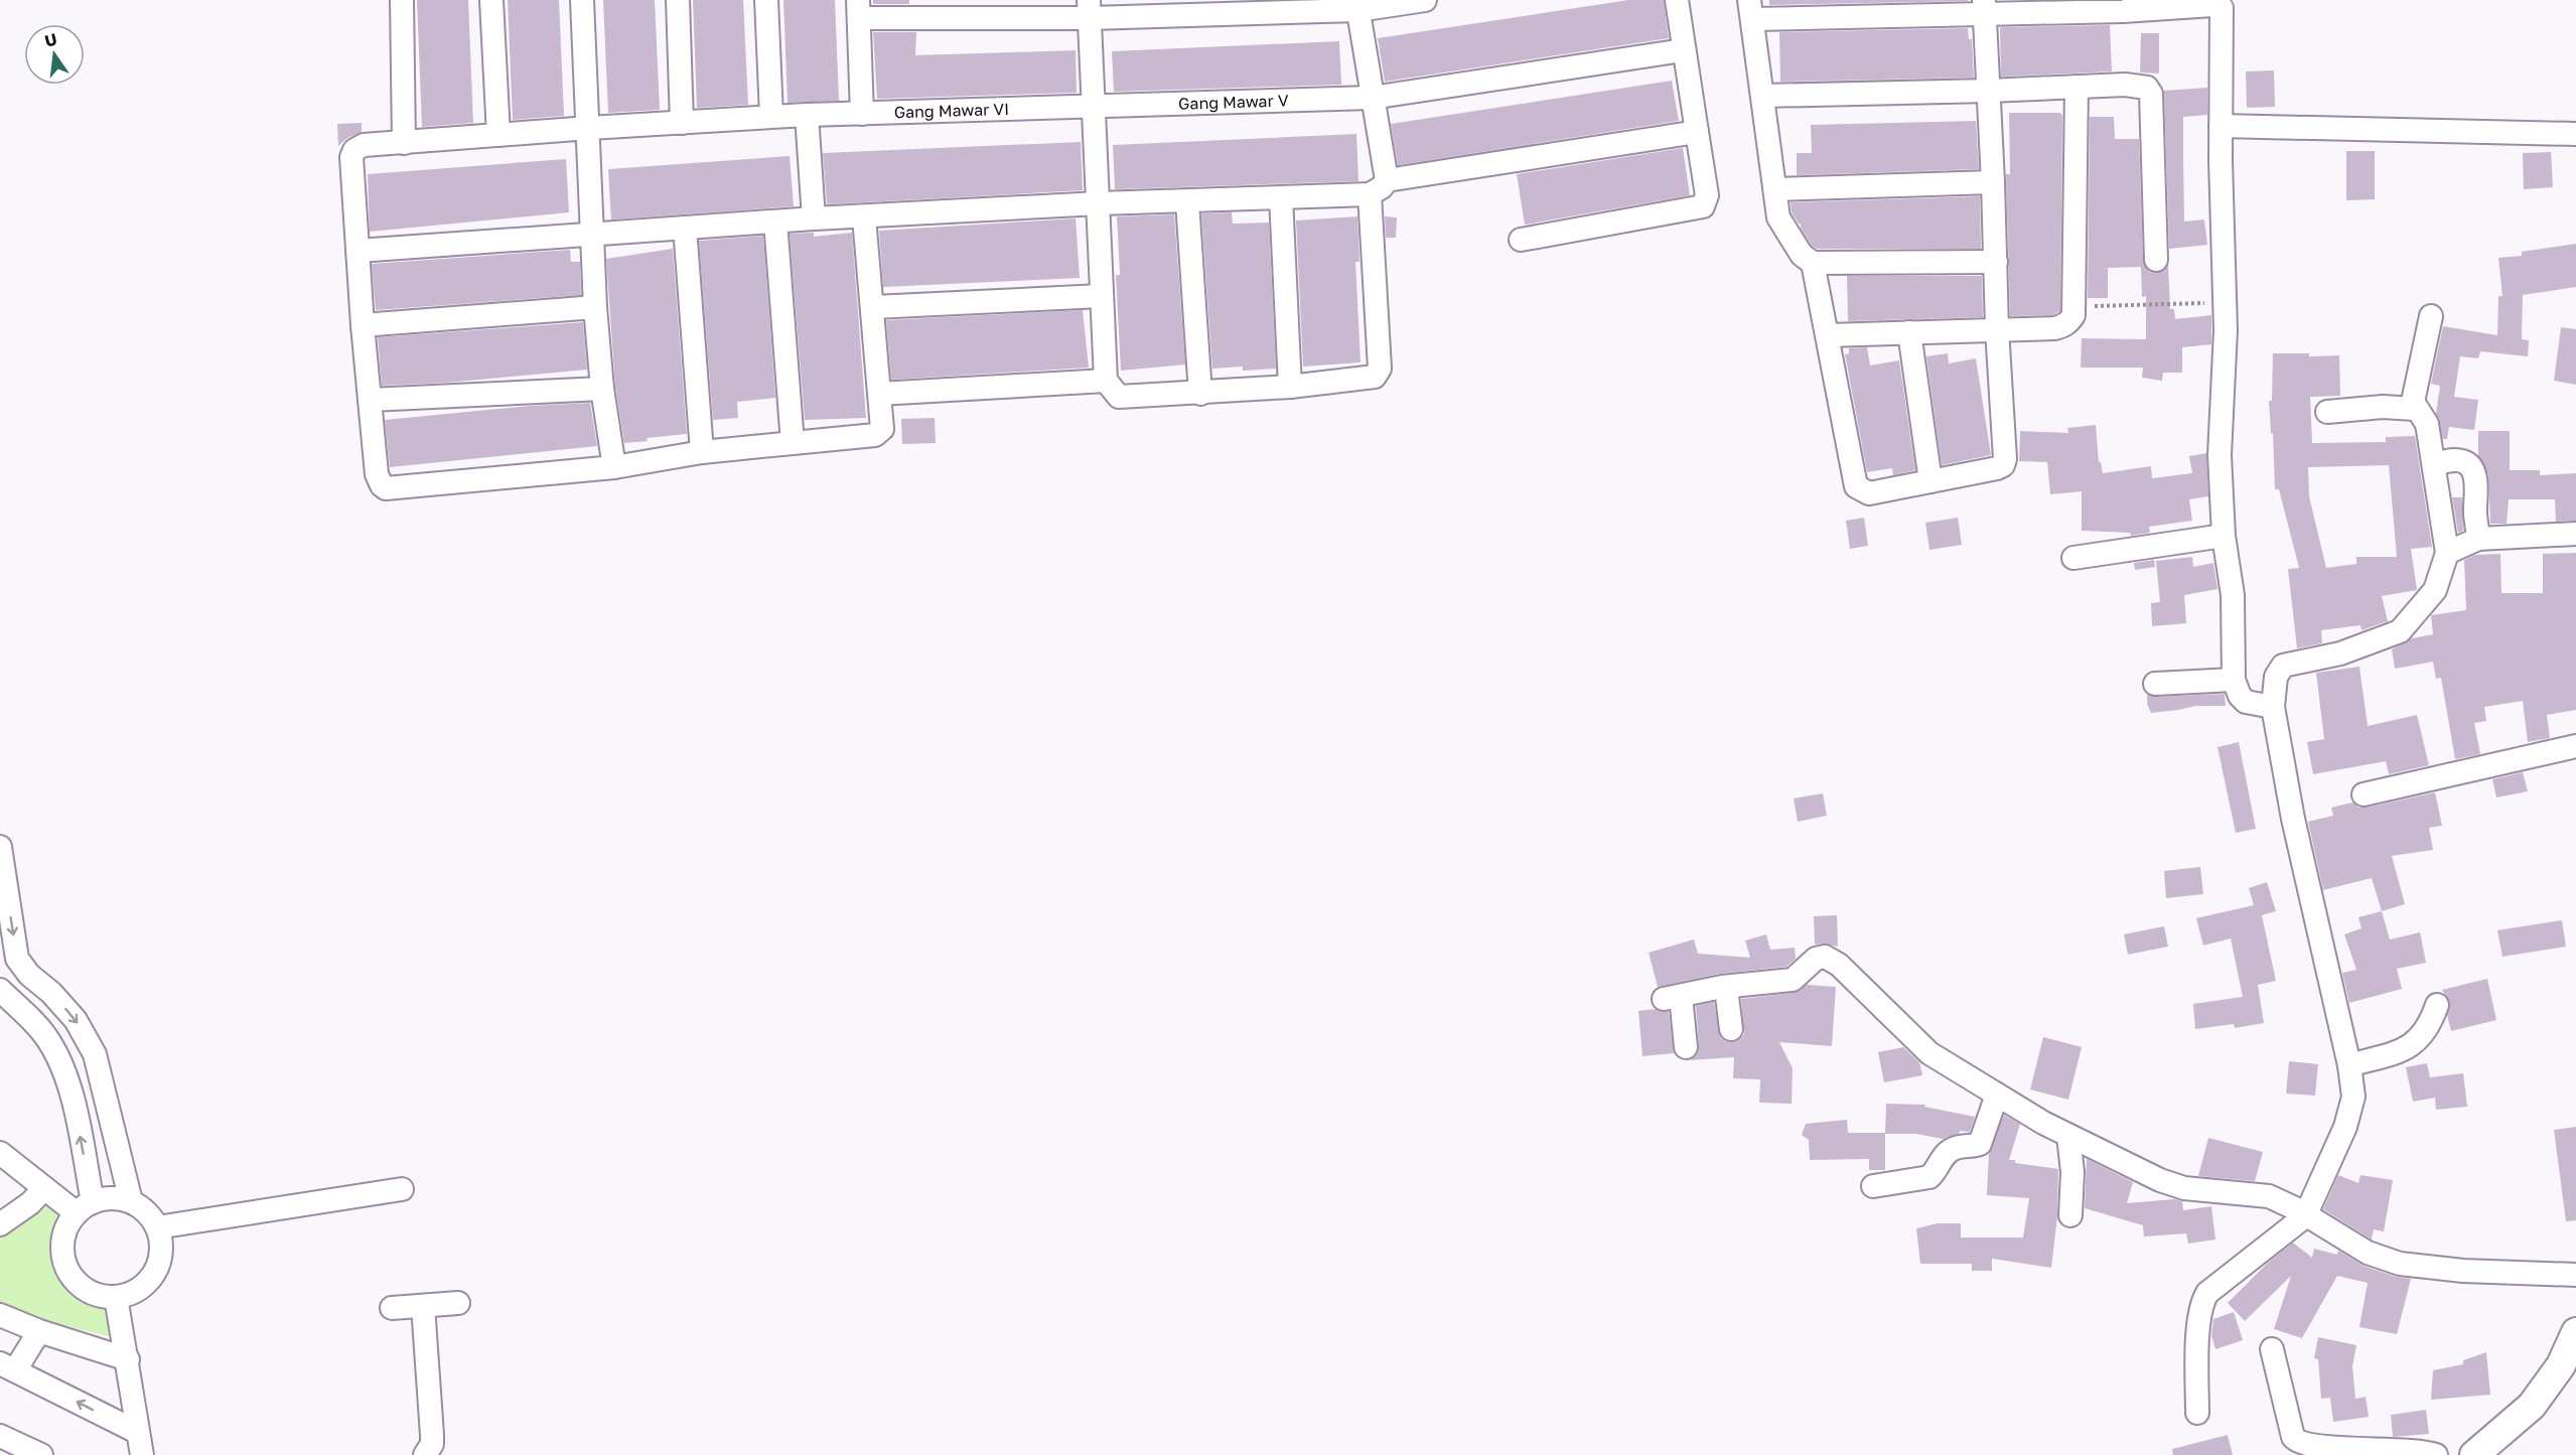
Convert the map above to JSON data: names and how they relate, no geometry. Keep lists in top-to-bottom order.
{
  "streets": {
    "street": ["Gang Mawar V", "Gang Mawar VI"]
  },
  "crossings": [
    ["Gang Mawar V", "Gang Mawar VI"]
  ],
  "north": "top"
}
